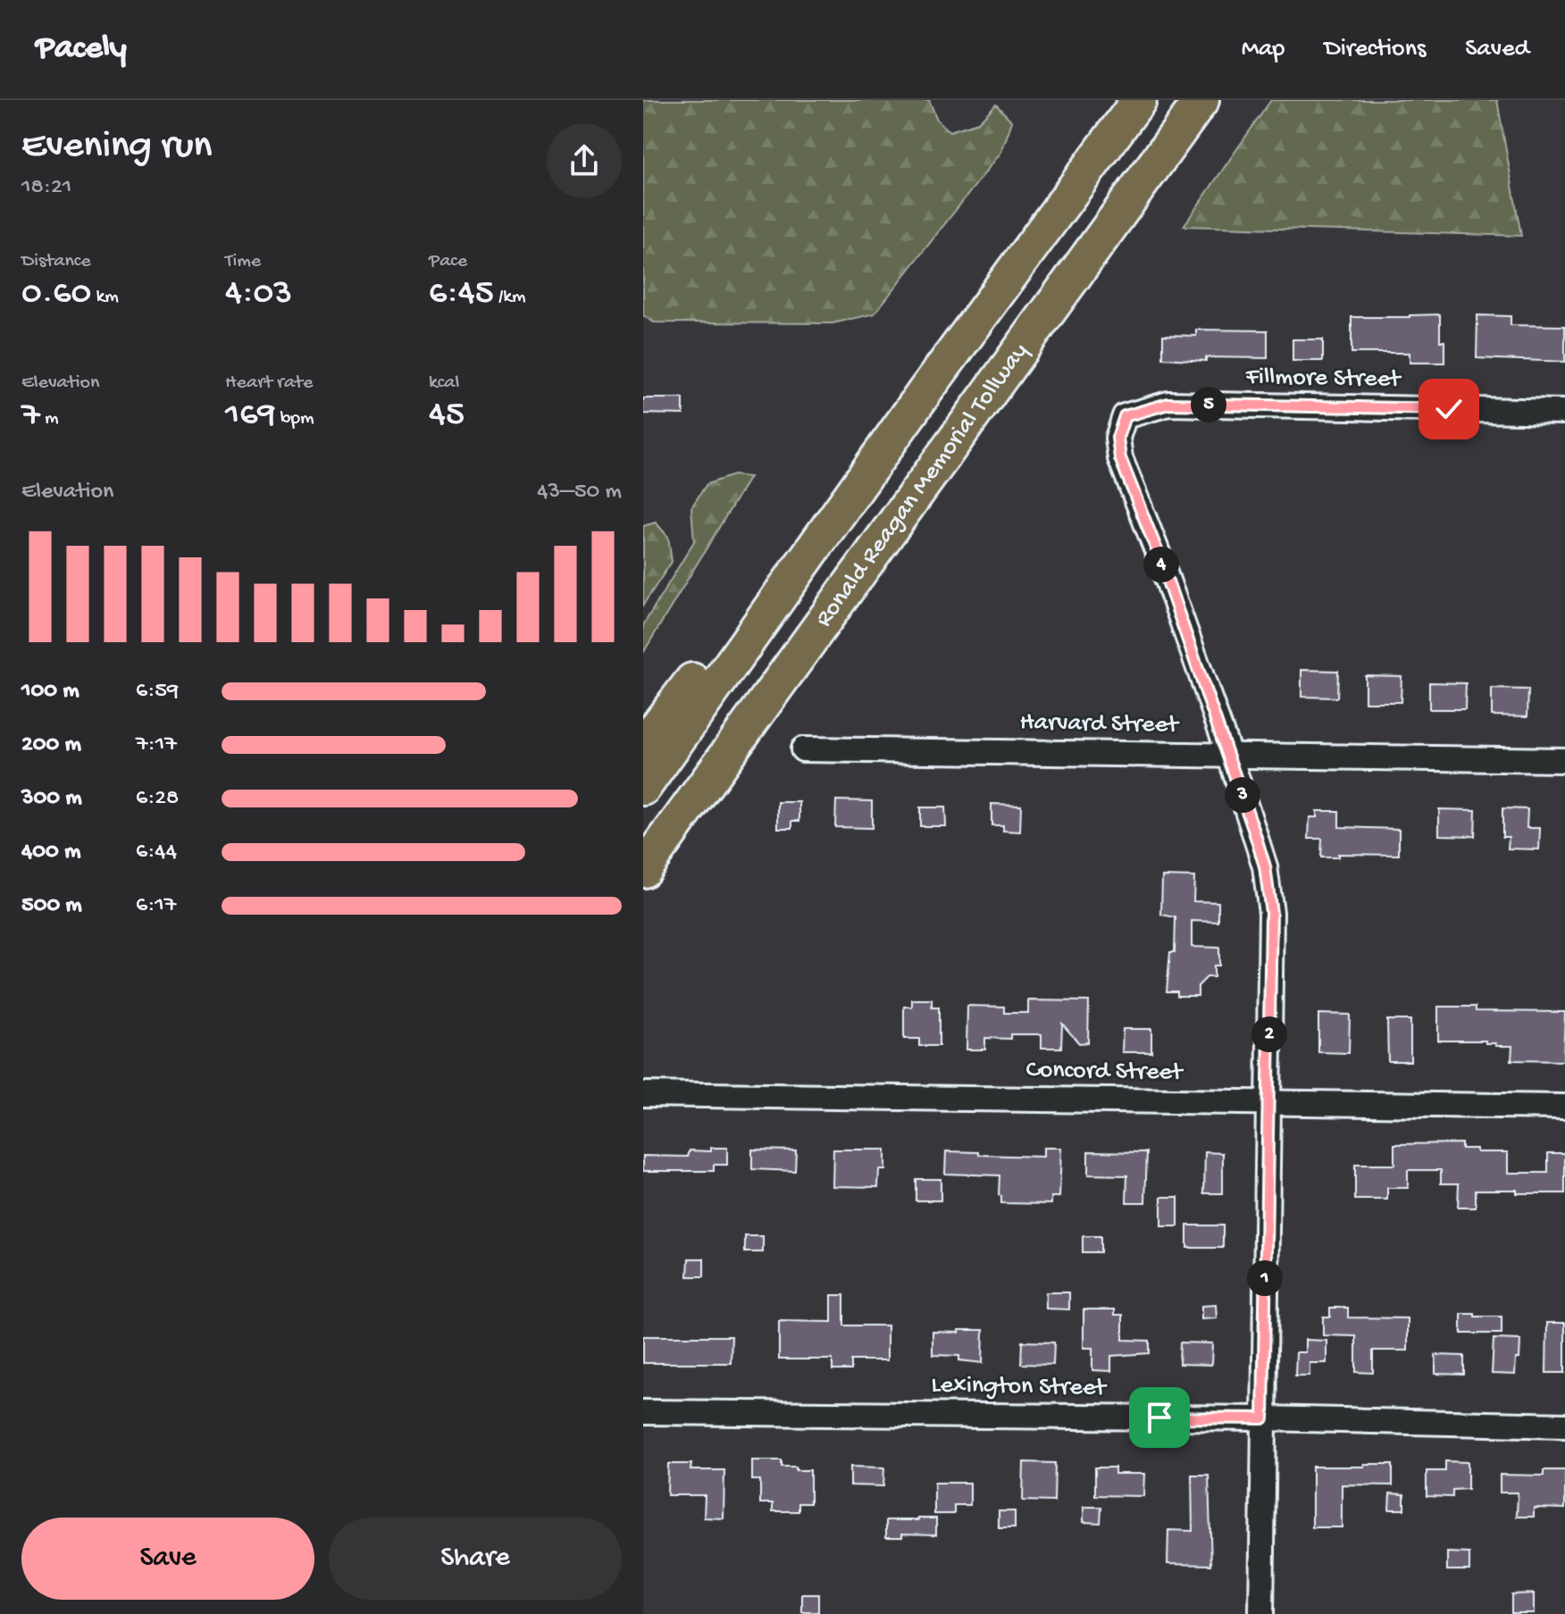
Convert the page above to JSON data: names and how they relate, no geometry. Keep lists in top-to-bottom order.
{
  "streets": {
    "highway": ["Ronald Reagan Memorial Tollway"],
    "street": [
      "Fillmore Street",
      "Harvard Street",
      "Concord Street",
      "Lexington Street"
    ]
  },
  "crossings": [
    ["Fillmore Street", "Harvard Street"]
  ],
  "page": {
    "header": "Pacely",
    "nav": ["Map", "Directions", "Saved"],
    "heading": ["Evening run", "18:21"],
    "stats": [
      ["Distance", "0.60 km"],
      ["Time", "4:03"],
      ["Pace", "6:45 /km"],
      ["Elevation", "7 m"],
      ["Heart rate", "169 bpm"],
      ["kcal", "45"]
    ],
    "pins": [
      "5",
      "4",
      "3",
      "2",
      "1"
    ],
    "chart": ["Elevation", "43–50 m"],
    "list": [
      {
        "name": "100 m",
        "note": "6:59"
      },
      {
        "name": "200 m",
        "note": "7:17"
      },
      {
        "name": "300 m",
        "note": "6:28"
      },
      {
        "name": "400 m",
        "note": "6:44"
      },
      {
        "name": "500 m",
        "note": "6:17"
      }
    ],
    "buttons": ["Save", "Share"]
  }
}
